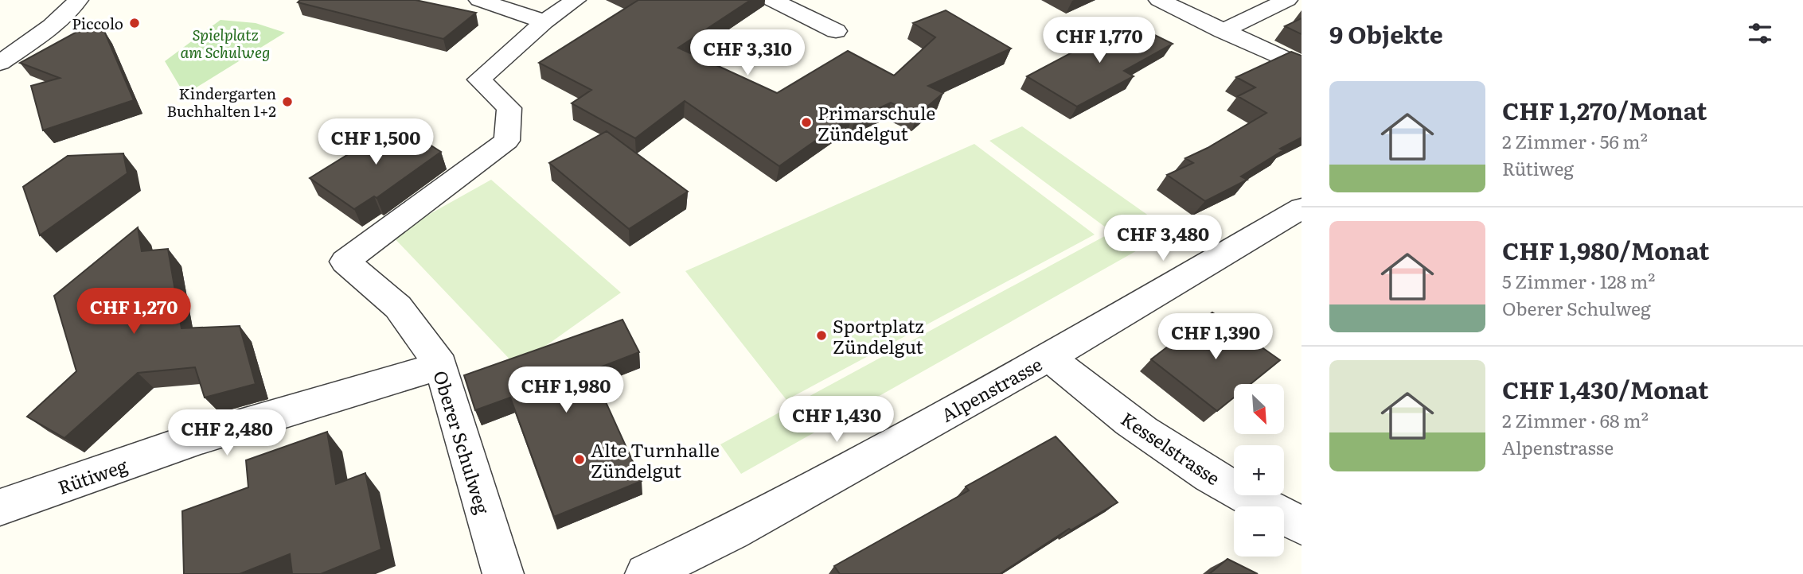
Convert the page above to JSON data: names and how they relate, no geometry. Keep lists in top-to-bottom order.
{
  "streets": {
    "street": [
      "Alpenstrasse",
      "Oberer Schulweg",
      "Kesselstrasse",
      "Rütiweg"
    ]
  },
  "crossings": [
    ["Alpenstrasse", "Kesselstrasse"],
    ["Oberer Schulweg", "Rütiweg"]
  ],
  "parks": ["Spielplatz am Schulweg"],
  "places": [
    "Piccolo",
    "Kindergarten Buchhalten 1+2",
    "Primarschule Zündelgut",
    "Sportplatz Zündelgut",
    "Alte Turnhalle Zündelgut"
  ],
  "north": "bottom right",
  "page": {
    "heading": "9 Objekte",
    "price": [
      "CHF 1,770",
      "CHF 3,310",
      "CHF 1,500",
      "CHF 3,480",
      "CHF 1,270",
      "CHF 1,390",
      "CHF 1,980",
      "CHF 1,430",
      "CHF 2,480"
    ],
    "list": [
      {
        "name": "CHF 1,270/Monat",
        "note": "2 Zimmer · 56 m² · Rütiweg"
      },
      {
        "name": "CHF 1,980/Monat",
        "note": "5 Zimmer · 128 m² · Oberer Schulweg"
      },
      {
        "name": "CHF 1,430/Monat",
        "note": "2 Zimmer · 68 m² · Alpenstrasse"
      }
    ],
    "map_buttons": ["+", "−"]
  }
}
